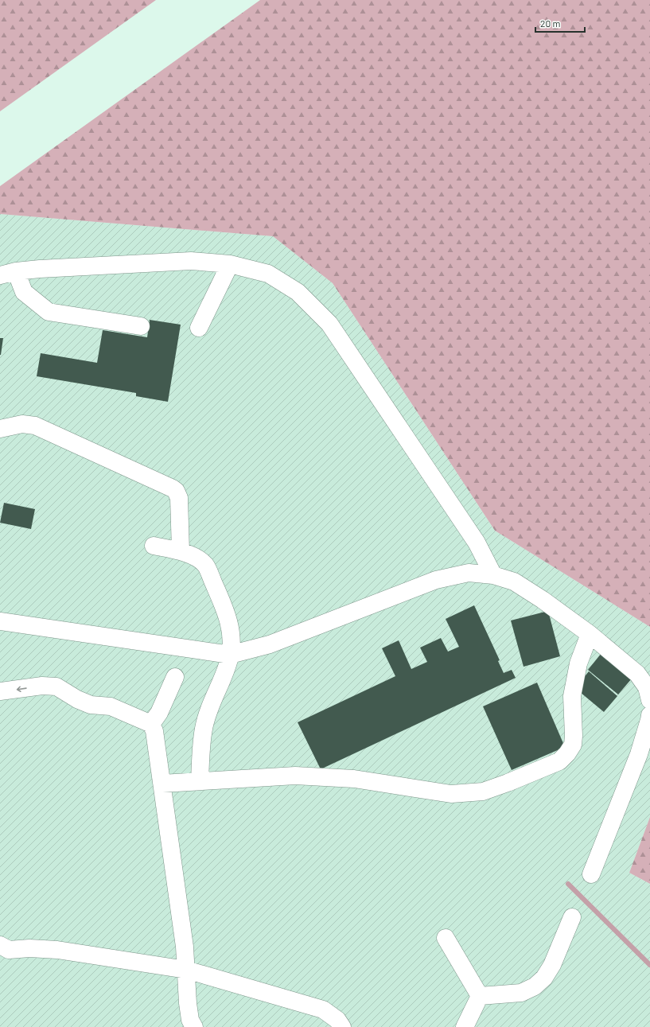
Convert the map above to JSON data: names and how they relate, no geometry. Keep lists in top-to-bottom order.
{
  "scale_bar": "20 m"
}
